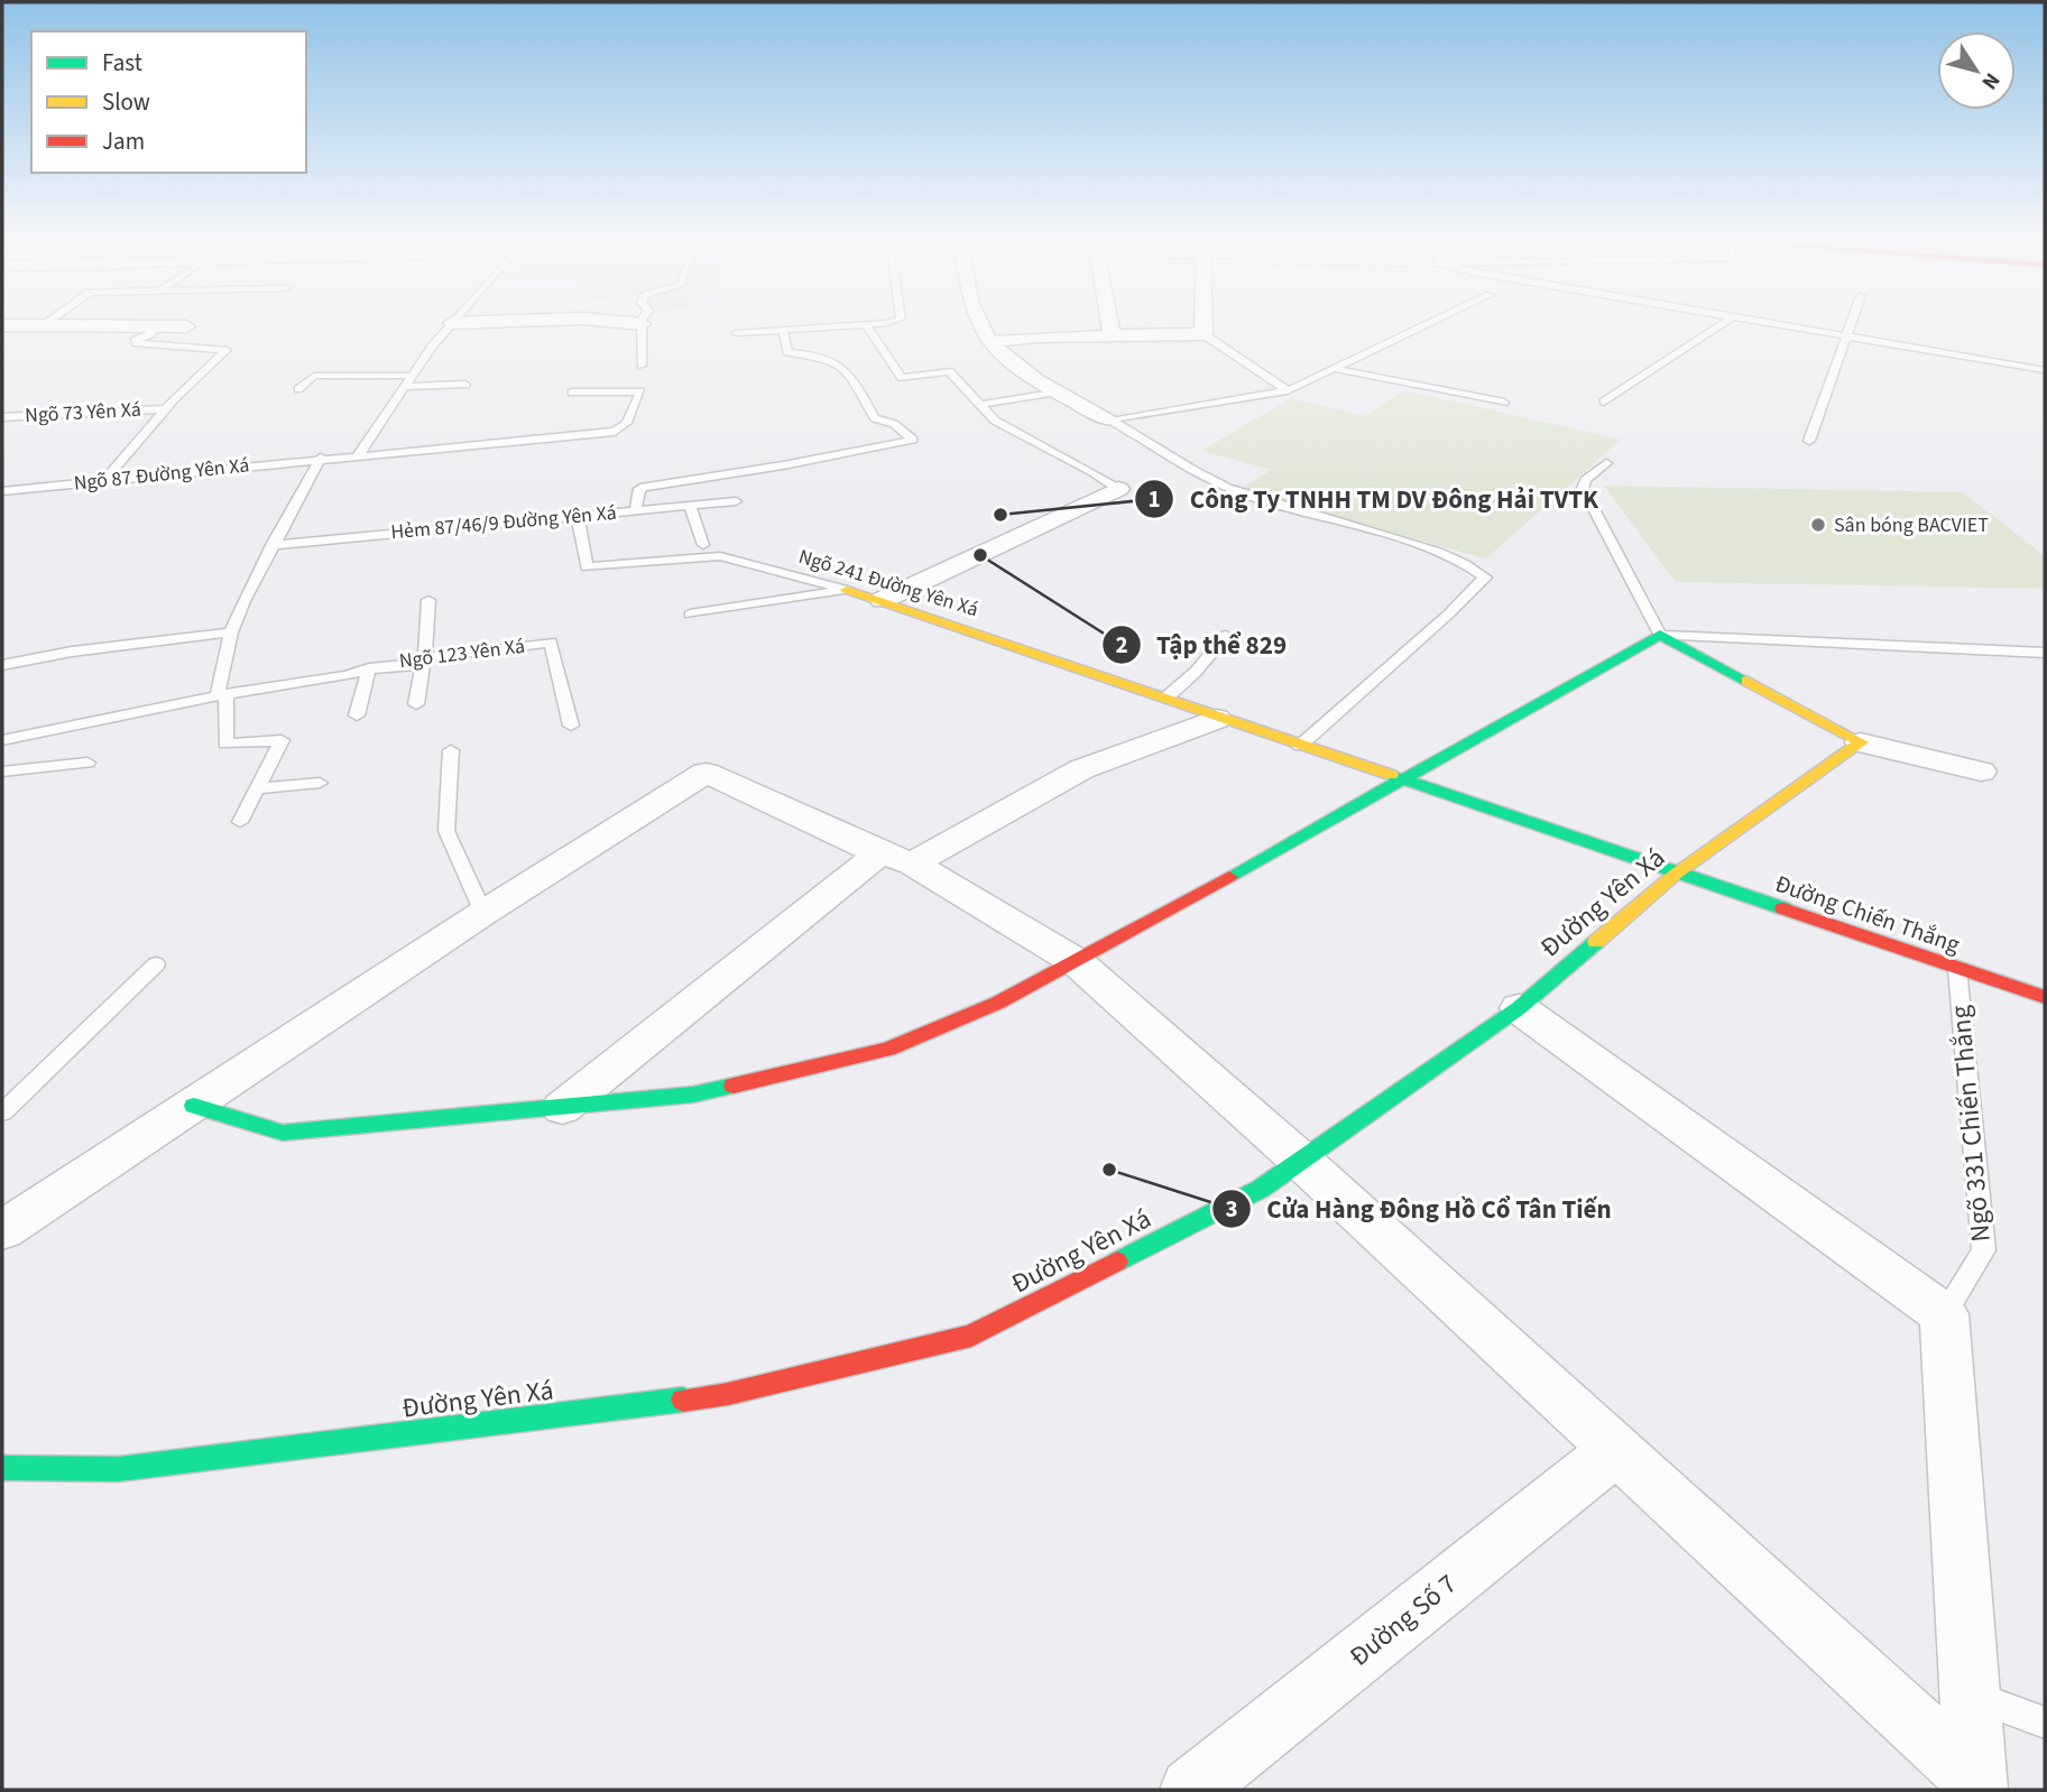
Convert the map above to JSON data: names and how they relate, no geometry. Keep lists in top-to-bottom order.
{
  "streets": {
    "street": [
      "Ngõ 241 Đường Yên Xá",
      "Đường Yên Xá",
      "Đường Chiến Thắng",
      "Đường Số 7"
    ],
    "lane": [
      "Ngõ 73 Yên Xá",
      "Ngõ 87 Đường Yên Xá",
      "Hẻm 87/46/9 Đường Yên Xá",
      "Ngõ 123 Yên Xá",
      "Ngõ 331 Chiến Thắng"
    ]
  },
  "crossings": [
    ["Hẻm 87/46/9 Đường Yên Xá", "Ngõ 241 Đường Yên Xá"],
    ["Ngõ 241 Đường Yên Xá", "Đường Chiến Thắng"],
    ["Đường Yên Xá", "Đường Chiến Thắng"],
    ["Đường Chiến Thắng", "Ngõ 331 Chiến Thắng"]
  ],
  "places": [
    "Công Ty TNHH TM DV Đông Hải TVTK",
    "Sân bóng BACVIET",
    "Tập thể 829",
    "Cửa Hàng Đông Hồ Cổ Tân Tiến"
  ],
  "legend": ["Fast", "Slow", "Jam"],
  "north": "bottom right"
}
